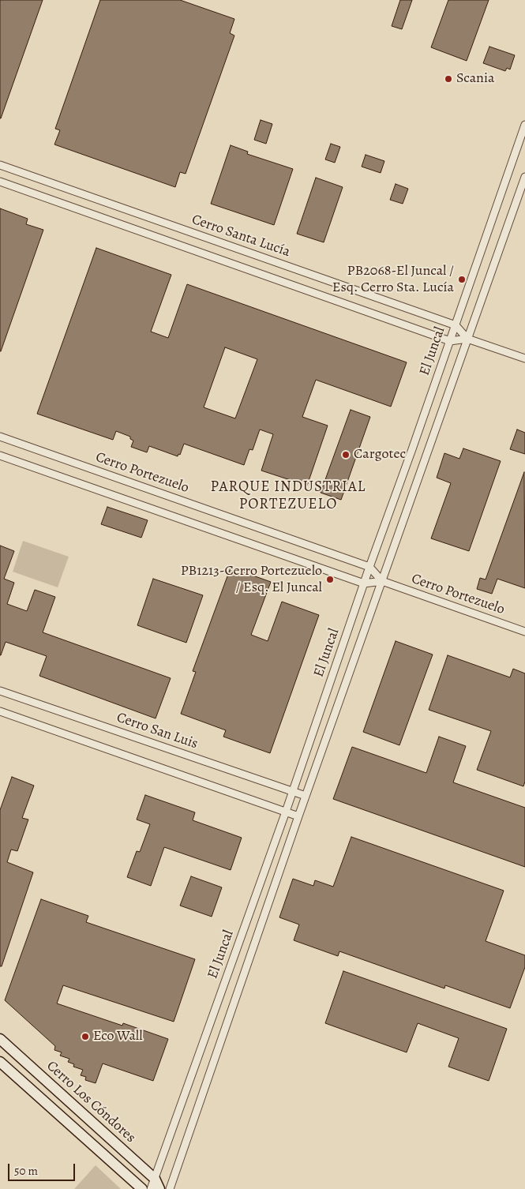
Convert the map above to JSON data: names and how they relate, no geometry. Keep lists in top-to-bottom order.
{
  "streets": {
    "street": [
      "Cerro Santa Lucía",
      "El Juncal",
      "Cerro Portezuelo",
      "Cerro San Luis",
      "Cerro Los Cóndores"
    ]
  },
  "crossings": [
    ["Cerro Santa Lucía", "El Juncal"],
    ["El Juncal", "Cerro Portezuelo"],
    ["El Juncal", "Cerro San Luis"],
    ["El Juncal", "Cerro Los Cóndores"]
  ],
  "districts": ["PARQUE INDUSTRIAL PORTEZUELO"],
  "places": [
    "Scania",
    "PB2068-El Juncal / Esq. Cerro Sta. Lucía",
    "Cargotec",
    "PB1213-Cerro Portezuelo / Esq. El Juncal",
    "Eco Wall"
  ],
  "scale_bar": "50 m"
}
